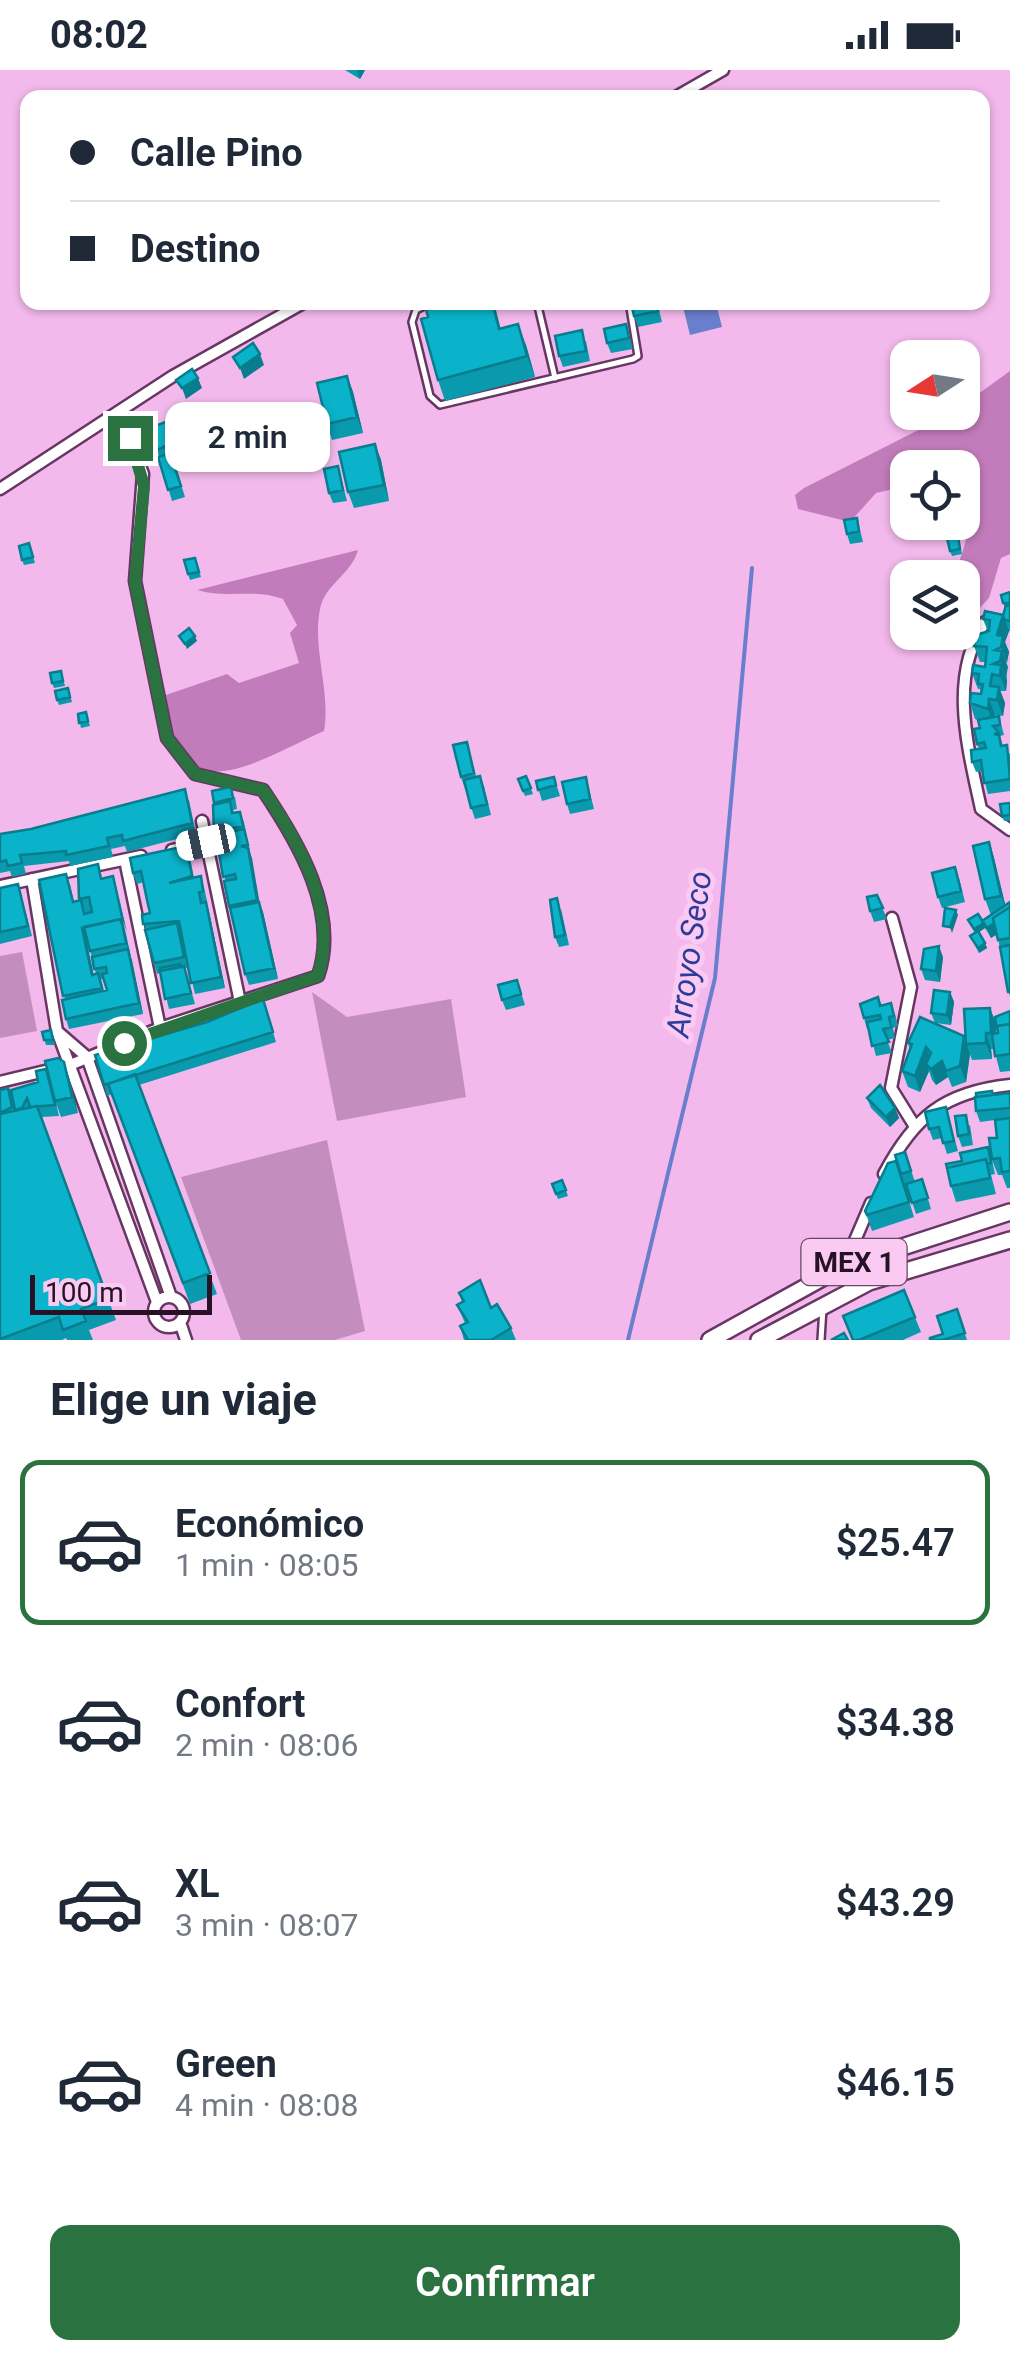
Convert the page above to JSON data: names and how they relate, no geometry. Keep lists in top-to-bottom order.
{
  "streets": {
    "main road": ["MEX 1"]
  },
  "water": ["Arroyo Seco"],
  "scale_bar": "100 m",
  "north": "left",
  "page": {
    "status": "08:02",
    "banner": ["Calle Pino", "Destino"],
    "bubble": "2 min",
    "scale": "100 m",
    "heading": "Elige un viaje",
    "list": [
      {
        "name": "Económico",
        "note": "1 min · 08:05",
        "value": "$25.47"
      },
      {
        "name": "Confort",
        "note": "2 min · 08:06",
        "value": "$34.38"
      },
      {
        "name": "XL",
        "note": "3 min · 08:07",
        "value": "$43.29"
      },
      {
        "name": "Green",
        "note": "4 min · 08:08",
        "value": "$46.15"
      }
    ],
    "buttons": "Confirmar"
  }
}
